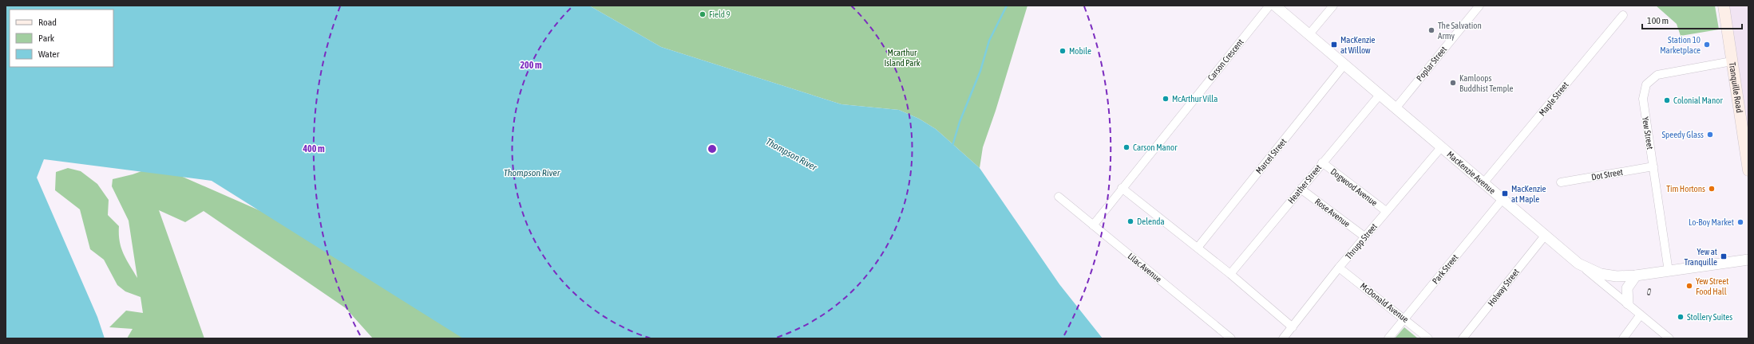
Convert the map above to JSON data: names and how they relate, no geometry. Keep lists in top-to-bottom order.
{
  "streets": {
    "main road": ["Tranquille Road"],
    "street": [
      "Carson Crescent",
      "Poplar Street",
      "Maple Street",
      "Yew Street",
      "Marcel Street",
      "MacKenzie Avenue",
      "Dot Street",
      "Heather Street",
      "Dogwood Avenue",
      "Rose Avenue",
      "Thrupp Street",
      "Lilac Avenue",
      "Park Street",
      "Holway Street",
      "McDonald Avenue"
    ]
  },
  "crossings": [
    ["Carson Crescent", "Lilac Avenue"],
    ["Poplar Street", "MacKenzie Avenue"],
    ["Tranquille Road", "Yew Street"],
    ["Maple Street", "MacKenzie Avenue"],
    ["Yew Street", "Dot Street"],
    ["Marcel Street", "MacKenzie Avenue"],
    ["MacKenzie Avenue", "Heather Street"],
    ["MacKenzie Avenue", "Thrupp Street"],
    ["MacKenzie Avenue", "Park Street"],
    ["MacKenzie Avenue", "Holway Street"],
    ["Heather Street", "Dogwood Avenue"],
    ["Heather Street", "Rose Avenue"],
    ["Dogwood Avenue", "Thrupp Street"],
    ["Rose Avenue", "Thrupp Street"],
    ["Thrupp Street", "McDonald Avenue"],
    ["Park Street", "McDonald Avenue"]
  ],
  "water": ["Thompson River"],
  "parks": ["Mcarthur Island Park"],
  "places": {
    "other": [
      "Field 9",
      "The Salvation Army",
      "Station 10 Marketplace",
      "Mobile",
      "Kamloops Buddhist Temple",
      "McArthur Villa",
      "Colonial Manor",
      "Speedy Glass",
      "Carson Manor",
      "Tim Hortons",
      "Delenda",
      "Lo-Boy Market",
      "Yew Street Food Hall",
      "Stollery Suites"
    ],
    "transit": ["MacKenzie at Willow", "MacKenzie at Maple", "Yew at Tranquille"]
  },
  "legend": ["Road", "Park", "Water"],
  "scale_bar": "100 m",
  "rings": ["200 m", "400 m"]
}
